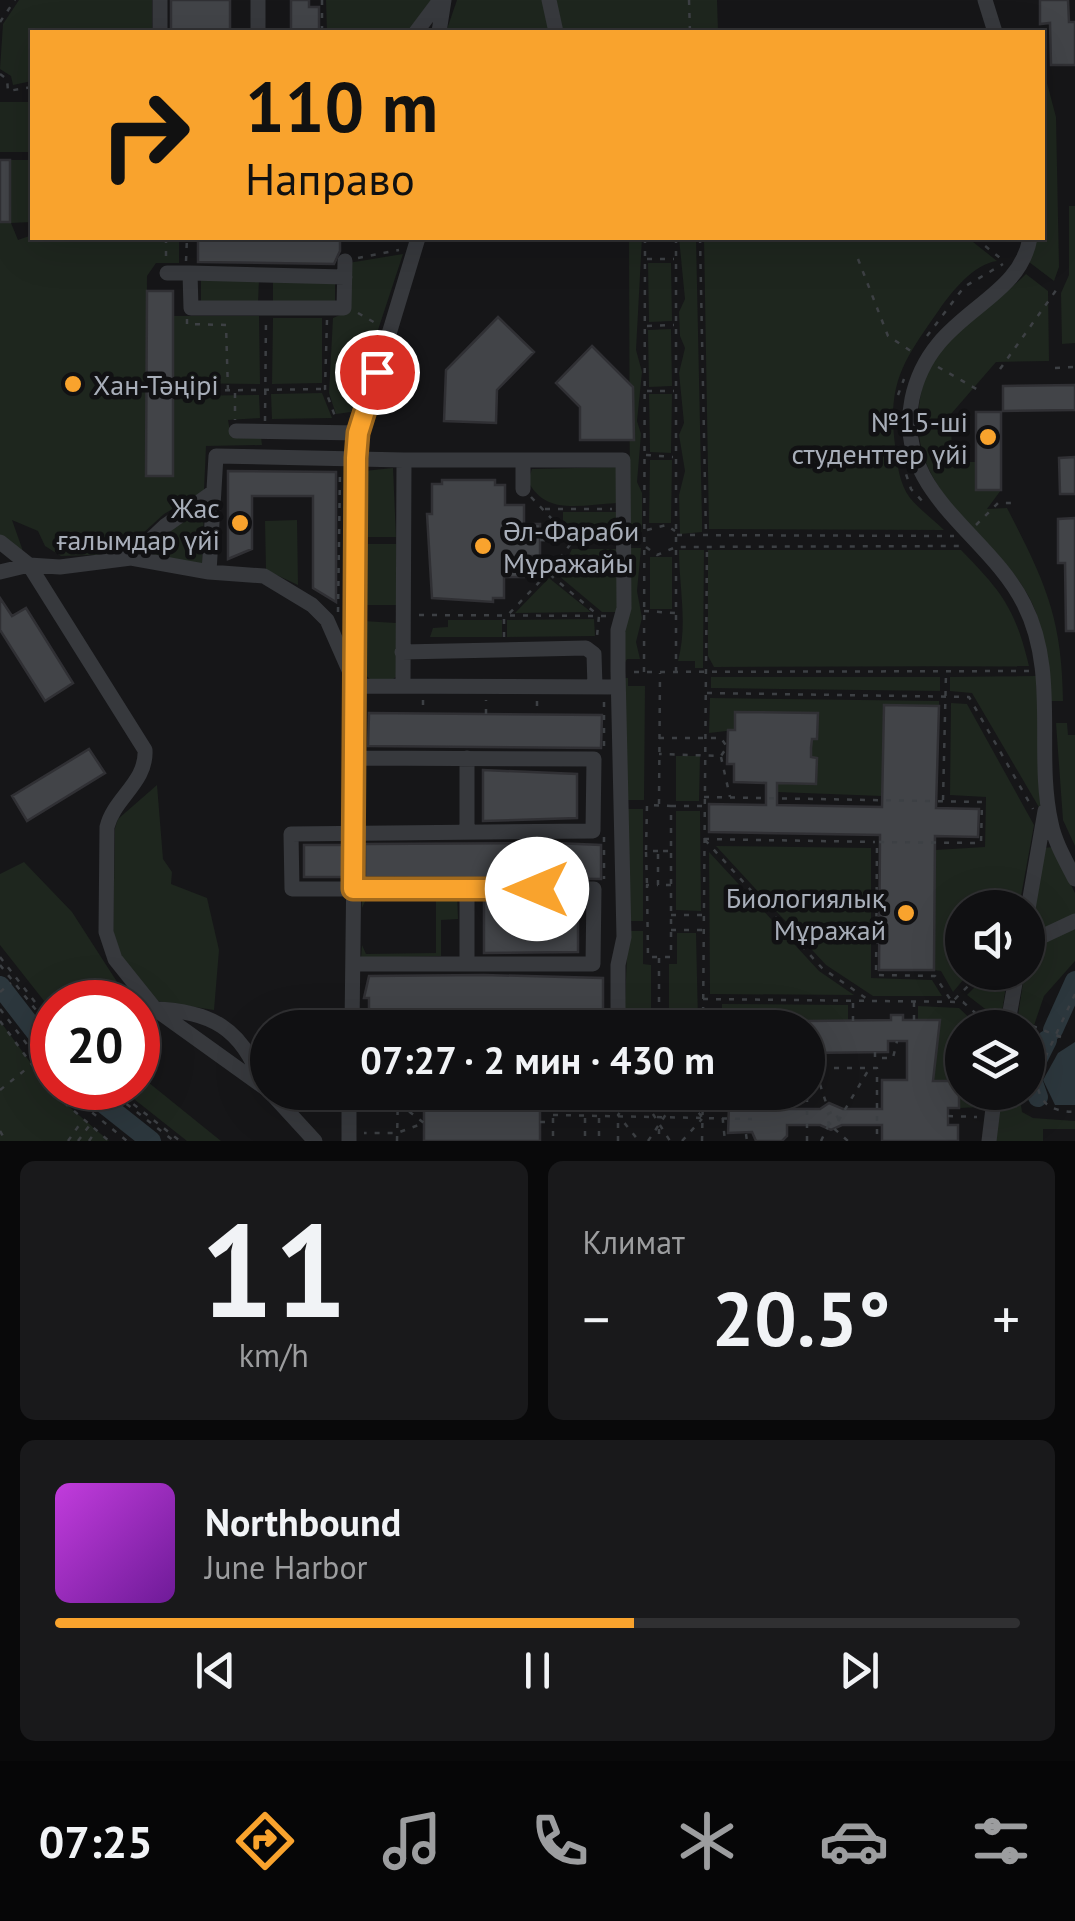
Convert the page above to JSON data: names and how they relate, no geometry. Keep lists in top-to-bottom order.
{
  "places": [
    "Хан-Тәңірі",
    "№15-ші студенттер үйі",
    "Жас ғалымдар үйі",
    "Әл-Фараби Мұражайы",
    "Биологиялық Мұражай"
  ],
  "page": {
    "turn": ["110 m", "Направо"],
    "limit": "20",
    "trip": "07:27 · 2 мин · 430 m",
    "tile": [
      ["11", "km/h"],
      "Климат"
    ],
    "heat": ["−", "20.5°", "+"],
    "song": ["Northbound", "June Harbor"],
    "tabs": "07:25"
  }
}
